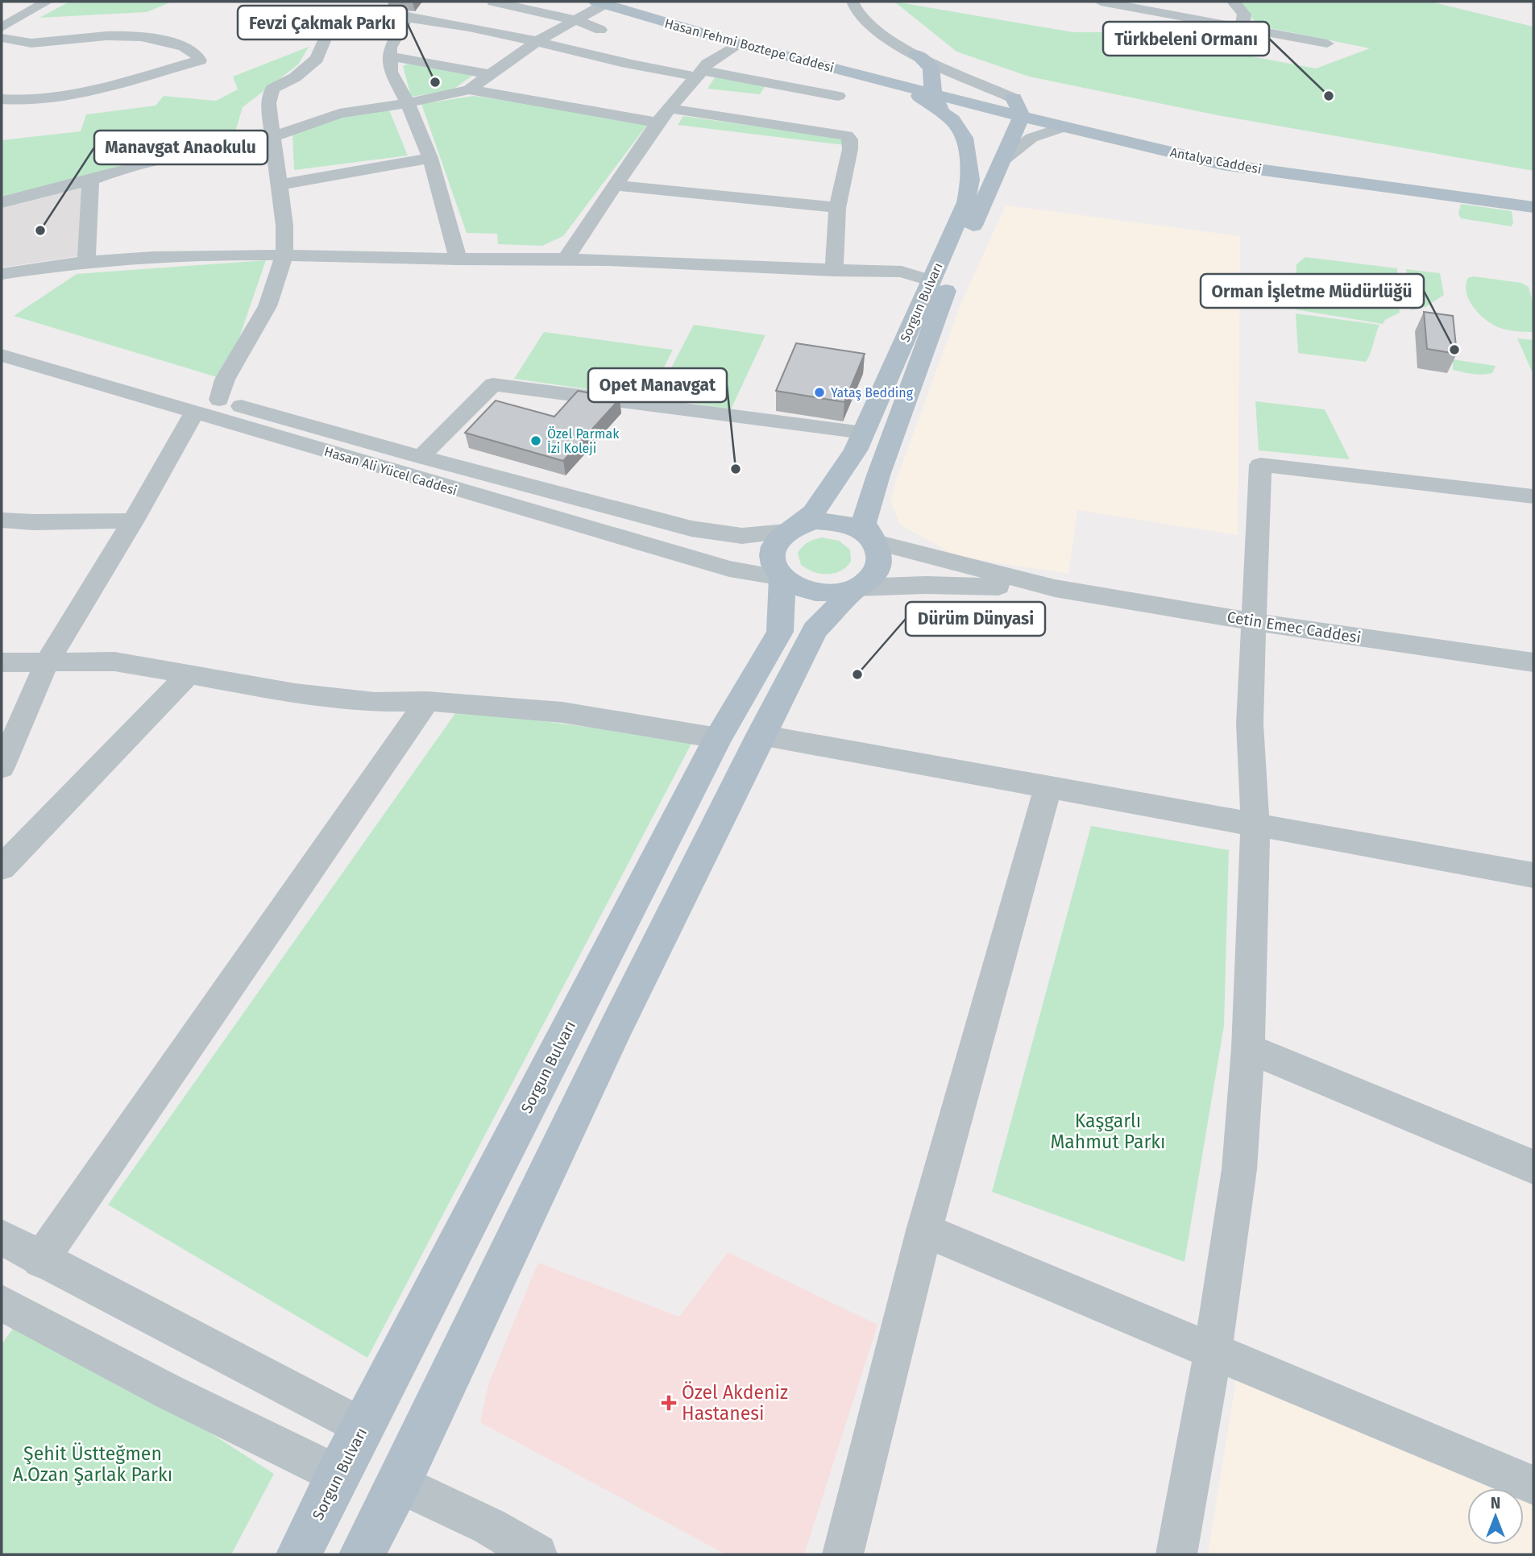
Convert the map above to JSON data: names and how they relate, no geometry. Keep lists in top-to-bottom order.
{
  "streets": {
    "main road": ["Hasan Fehmi Boztepe Caddesi", "Antalya Caddesi", "Sorgun Bulvarı"],
    "street": ["Hasan Ali Yücel Caddesi", "Cetin Emec Caddesi"]
  },
  "crossings": [
    ["Hasan Fehmi Boztepe Caddesi", "Antalya Caddesi"],
    ["Hasan Fehmi Boztepe Caddesi", "Sorgun Bulvarı"],
    ["Antalya Caddesi", "Sorgun Bulvarı"],
    ["Sorgun Bulvarı", "Hasan Ali Yücel Caddesi"]
  ],
  "parks": ["Kaşgarlı Mahmut Parkı", "Şehit Üstteğmen A.Ozan Şarlak Parkı"],
  "places": {
    "other": [
      "Fevzi Çakmak Parkı",
      "Türkbeleni Ormanı",
      "Manavgat Anaokulu",
      "Orman İşletme Müdürlüğü",
      "Yataş Bedding",
      "Özel Parmak İzi Koleji",
      "Opet Manavgat",
      "Dürüm Dünyasi"
    ],
    "health": ["Özel Akdeniz Hastanesi"]
  },
  "north": "top"
}
